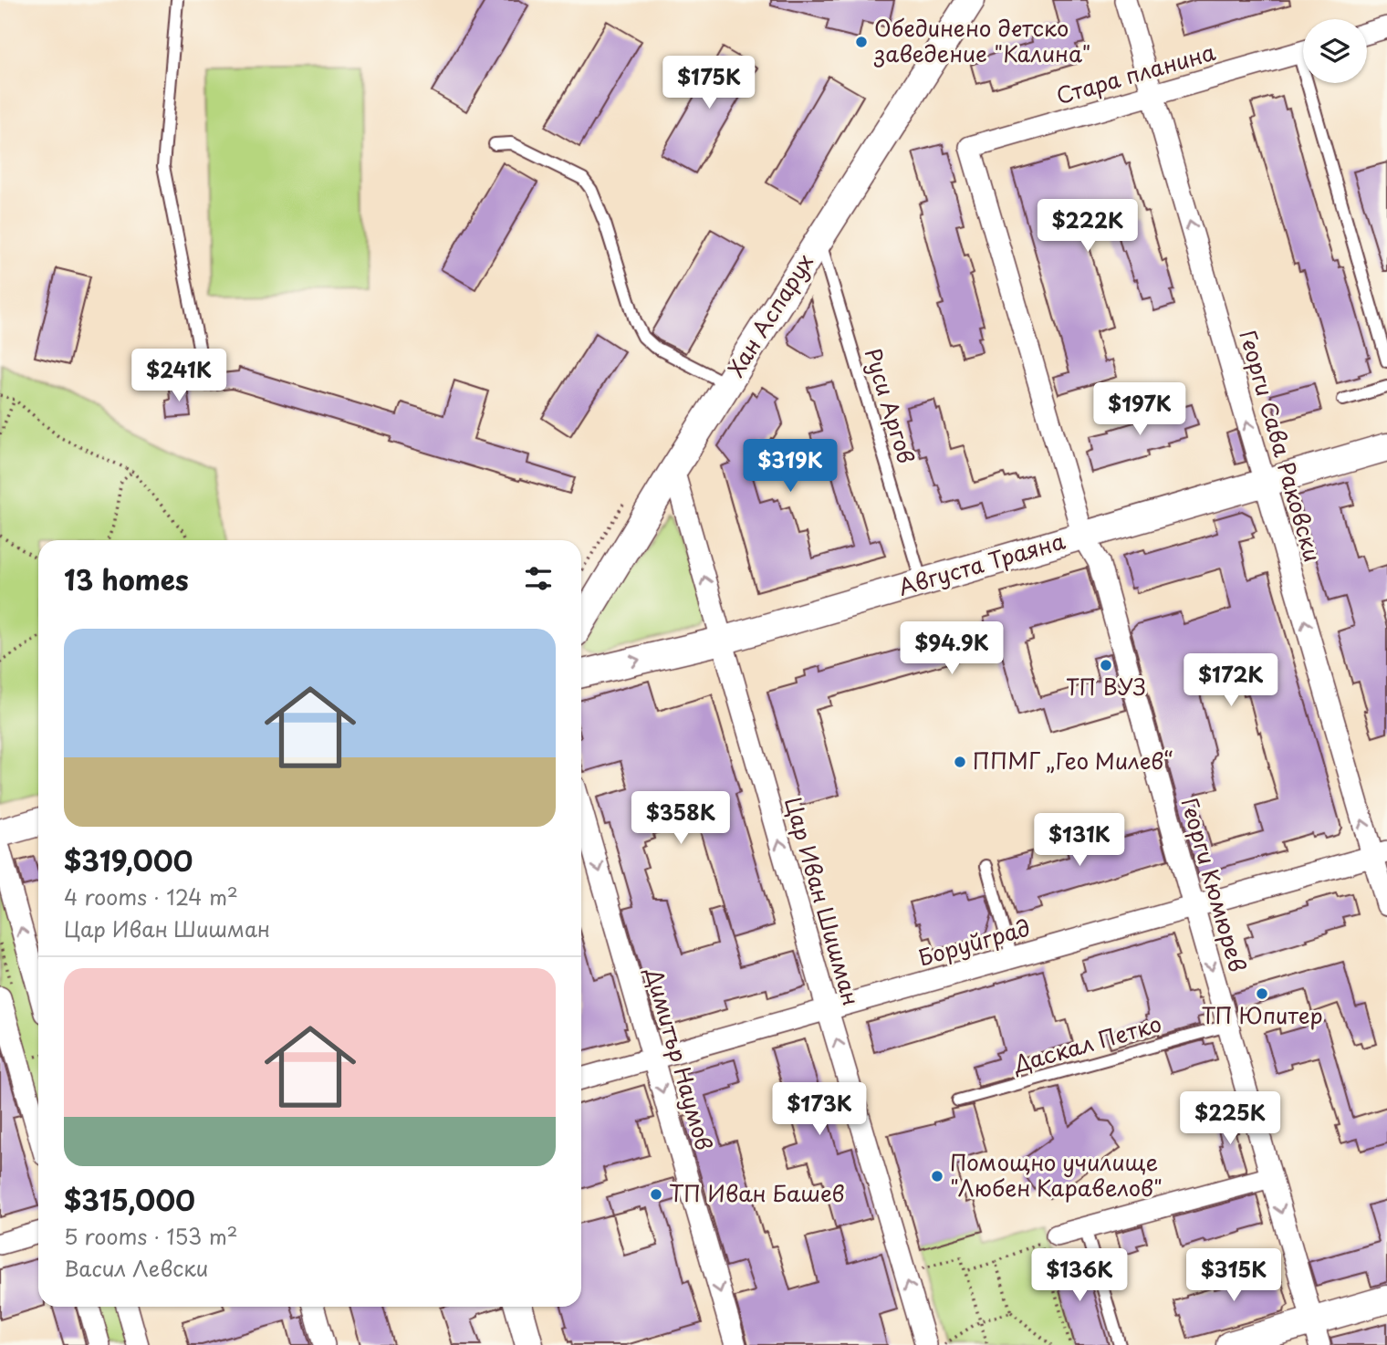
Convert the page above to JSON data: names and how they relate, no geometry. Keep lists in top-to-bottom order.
{
  "streets": {
    "street": [
      "Стара планина",
      "Хан Аспарух",
      "Георги Сава Раковски",
      "Августа Траяна",
      "Георги Кюмюрев",
      "Цар Иван Шишман",
      "Боруйград",
      "Димитър Наумов"
    ],
    "lane": ["Руси Аргов", "Даскал Петко"]
  },
  "crossings": [
    ["Стара планина", "Георги Сава Раковски"],
    ["Стара планина", "Георги Кюмюрев"],
    ["Хан Аспарух", "Руси Аргов"],
    ["Хан Аспарух", "Цар Иван Шишман"],
    ["Руси Аргов", "Августа Траяна"],
    ["Георги Сава Раковски", "Августа Траяна"],
    ["Георги Сава Раковски", "Боруйград"],
    ["Августа Траяна", "Георги Кюмюрев"],
    ["Августа Траяна", "Цар Иван Шишман"],
    ["Георги Кюмюрев", "Боруйград"],
    ["Георги Кюмюрев", "Даскал Петко"],
    ["Цар Иван Шишман", "Боруйград"],
    ["Боруйград", "Димитър Наумов"]
  ],
  "one_way": ["Георги Сава Раковски", "Цар Иван Шишман", "Димитър Наумов"],
  "places": [
    "Обединено детско заведение \"Калина\"",
    "ТП ВУЗ",
    "ППМГ „Гео Милев“",
    "ТП Юпитер",
    "Помощно училище \"Любен Каравелов\"",
    "ТП Иван Башев"
  ],
  "page": {
    "price": [
      "$175K",
      "$222K",
      "$241K",
      "$197K",
      "$319K",
      "$94.9K",
      "$172K",
      "$358K",
      "$131K",
      "$173K",
      "$225K",
      "$136K",
      "$315K"
    ],
    "heading": "13 homes",
    "list": [
      {
        "name": "$319,000",
        "note": "4 rooms · 124 m² · Цар Иван Шишман"
      },
      {
        "name": "$315,000",
        "note": "5 rooms · 153 m² · Васил Левски"
      }
    ]
  }
}
